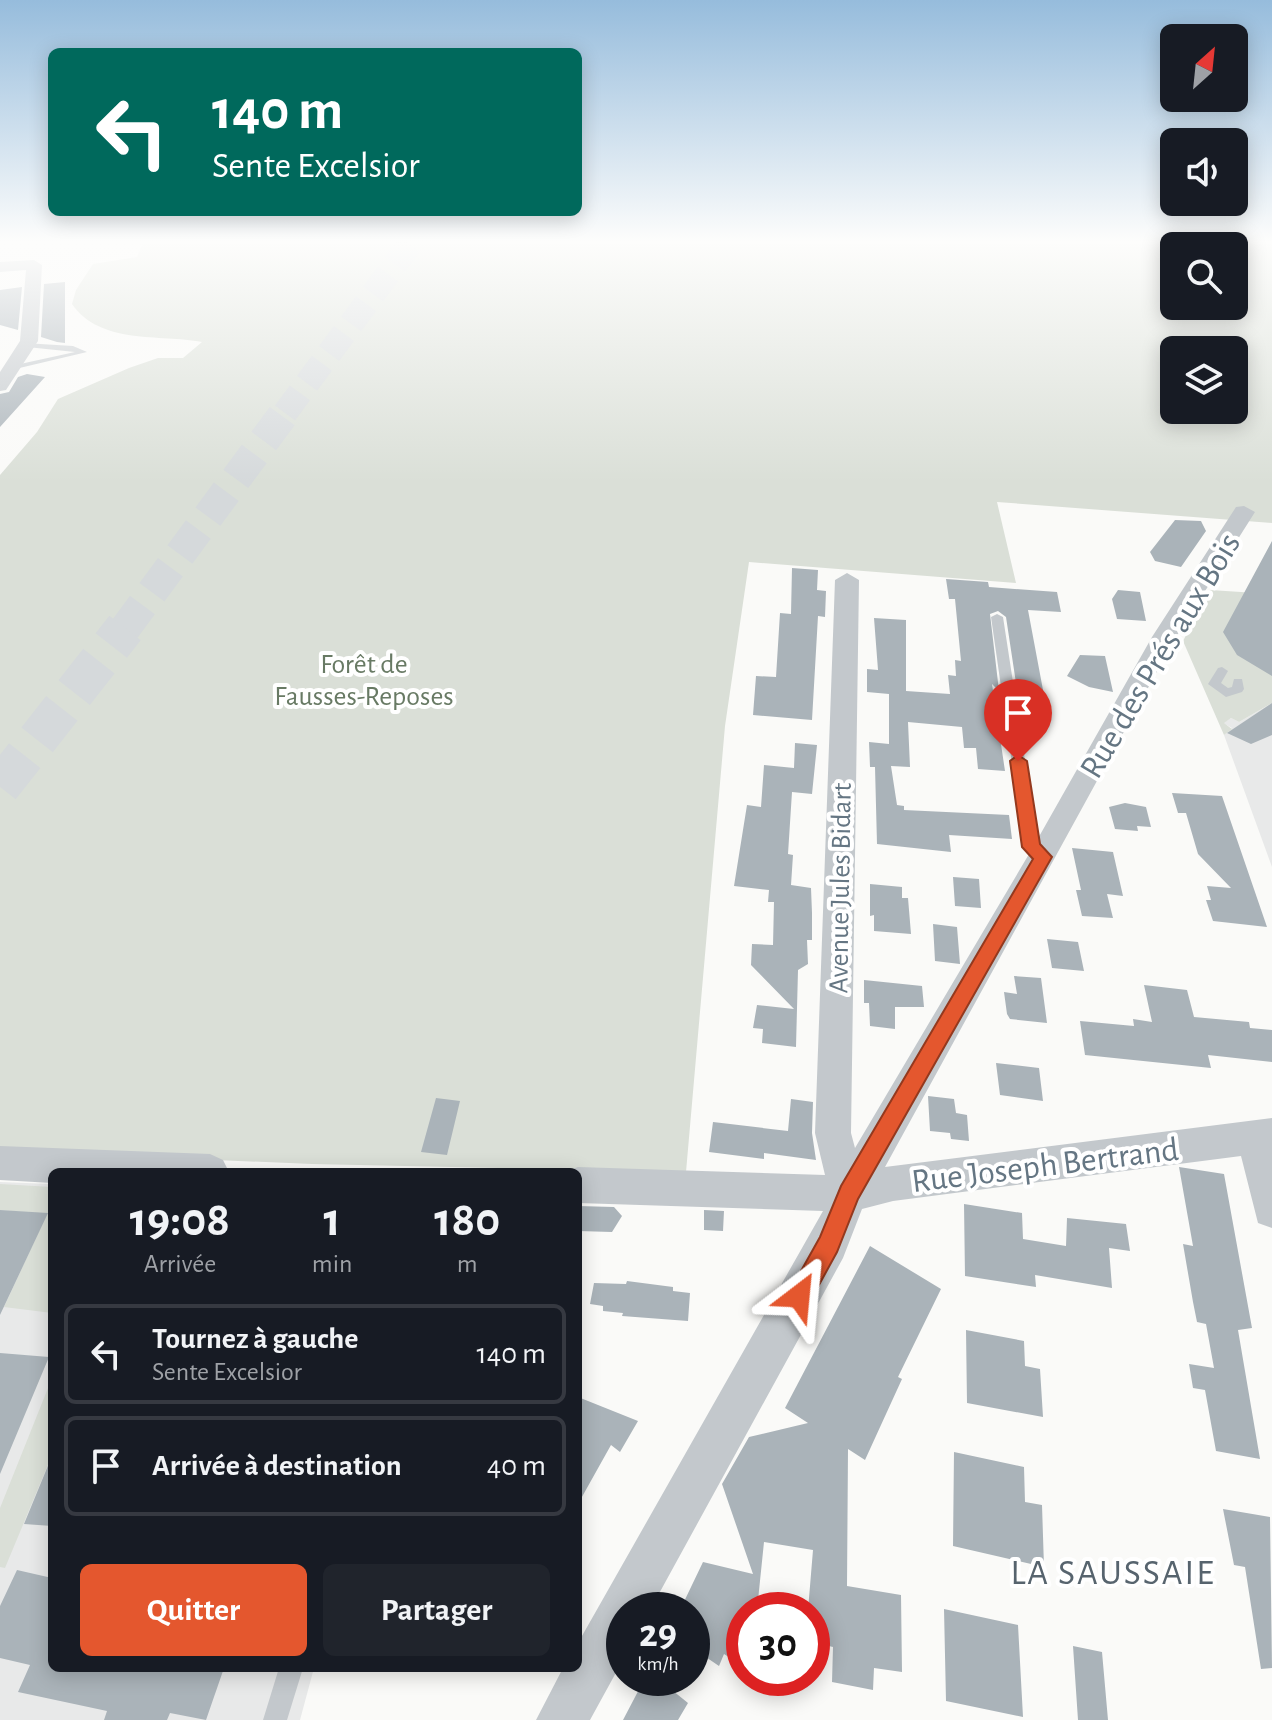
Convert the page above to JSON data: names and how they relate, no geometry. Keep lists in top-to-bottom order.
{
  "streets": {
    "street": ["Rue des Prés aux Bois", "Avenue Jules Bidart", "Rue Joseph Bertrand"]
  },
  "crossings": [
    ["Rue des Prés aux Bois", "Avenue Jules Bidart"],
    ["Rue des Prés aux Bois", "Rue Joseph Bertrand"],
    ["Avenue Jules Bidart", "Rue Joseph Bertrand"]
  ],
  "districts": ["LA SAUSSAIE"],
  "parks": ["Forêt de Fausses-Reposes"],
  "north": "top right",
  "page": {
    "turn": ["140 m", "Sente Excelsior"],
    "eta": [
      "19:08",
      "Arrivée",
      "1",
      "min",
      "180",
      "m"
    ],
    "list": [
      {
        "name": "Tournez à gauche",
        "note": "Sente Excelsior",
        "value": "140 m"
      },
      {
        "name": "Arrivée à destination",
        "value": "40 m"
      }
    ],
    "buttons": ["Quitter", "Partager"],
    "speed": "29 km/h",
    "limit": "30"
  }
}
